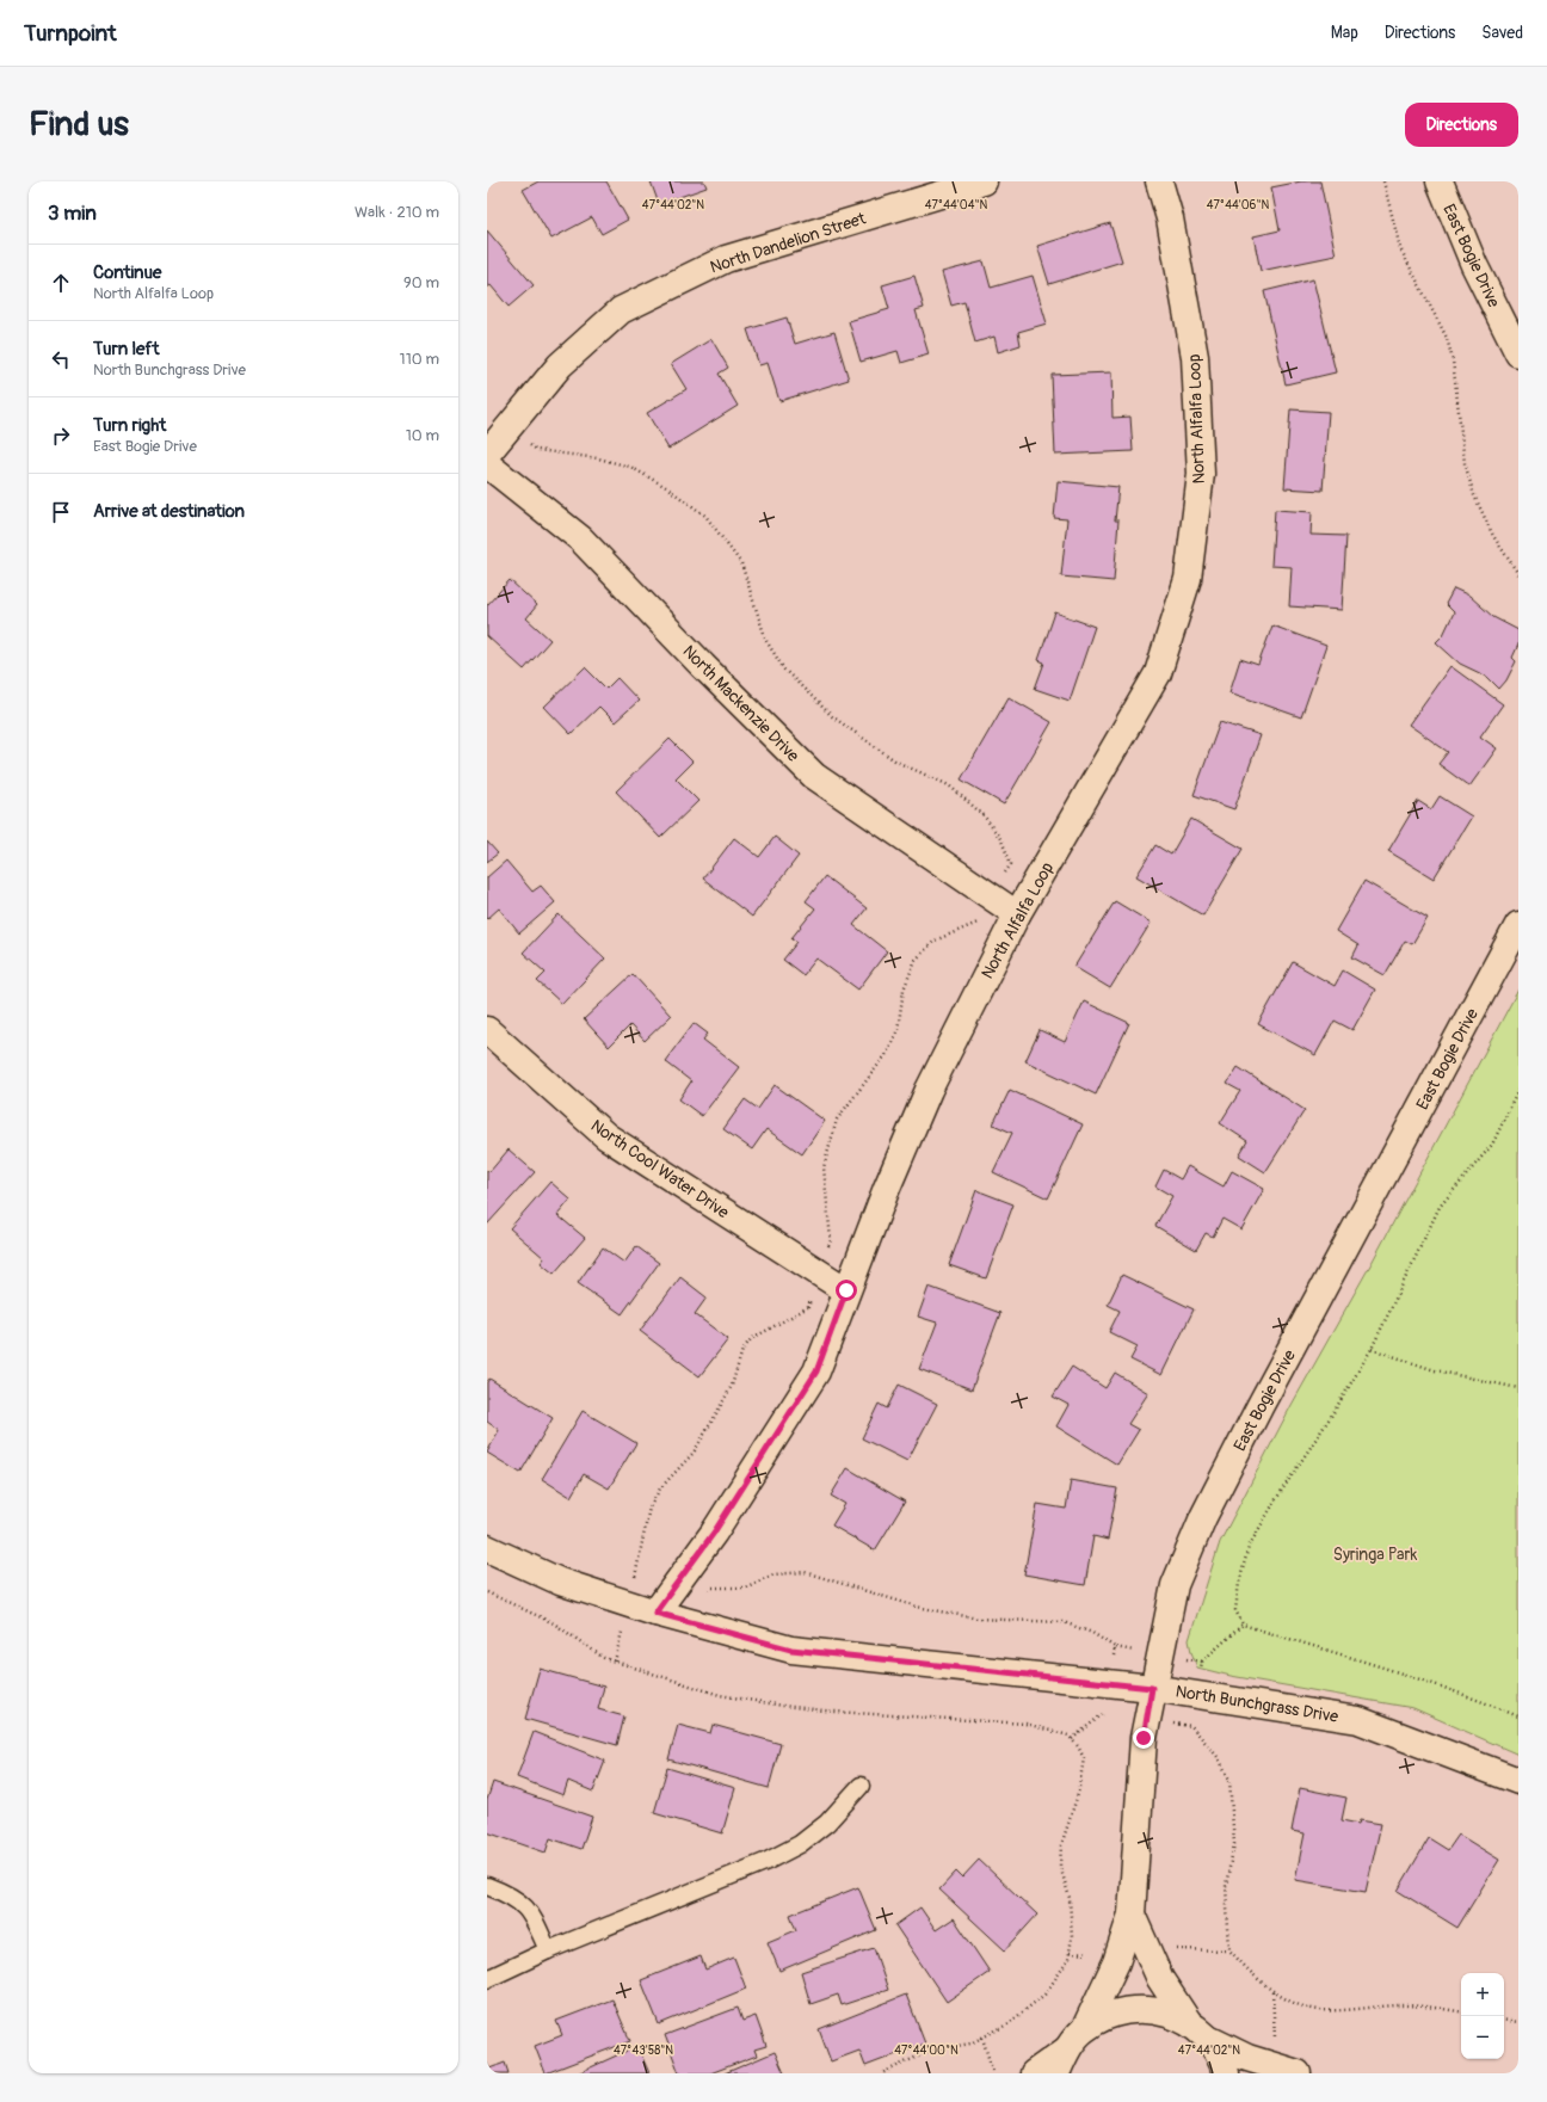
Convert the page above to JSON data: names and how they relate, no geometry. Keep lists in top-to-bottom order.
{
  "streets": {
    "street": [
      "North Dandelion Street",
      "East Bogie Drive",
      "North Alfalfa Loop",
      "North Mackenzie Drive",
      "North Cool Water Drive",
      "North Bunchgrass Drive"
    ]
  },
  "crossings": [
    ["East Bogie Drive", "North Bunchgrass Drive"],
    ["North Alfalfa Loop", "North Mackenzie Drive"],
    ["North Alfalfa Loop", "North Cool Water Drive"],
    ["North Alfalfa Loop", "North Bunchgrass Drive"]
  ],
  "parks": ["Syringa Park"],
  "page": {
    "header": "Turnpoint",
    "nav": ["Map", "Directions", "Saved"],
    "buttons": "Directions",
    "title": "Find us",
    "heading": ["3 min", "Walk · 210 m"],
    "list": [
      ["Continue", "North Alfalfa Loop", "90 m"],
      ["Turn left", "North Bunchgrass Drive", "110 m"],
      ["Turn right", "East Bogie Drive", "10 m"],
      "Arrive at destination"
    ],
    "map_buttons": ["+", "−"]
  },
  "coordinates": [
    "47°44'02\"N",
    "47°44'04\"N",
    "47°44'06\"N",
    "47°43'58\"N",
    "47°44'00\"N"
  ]
}
